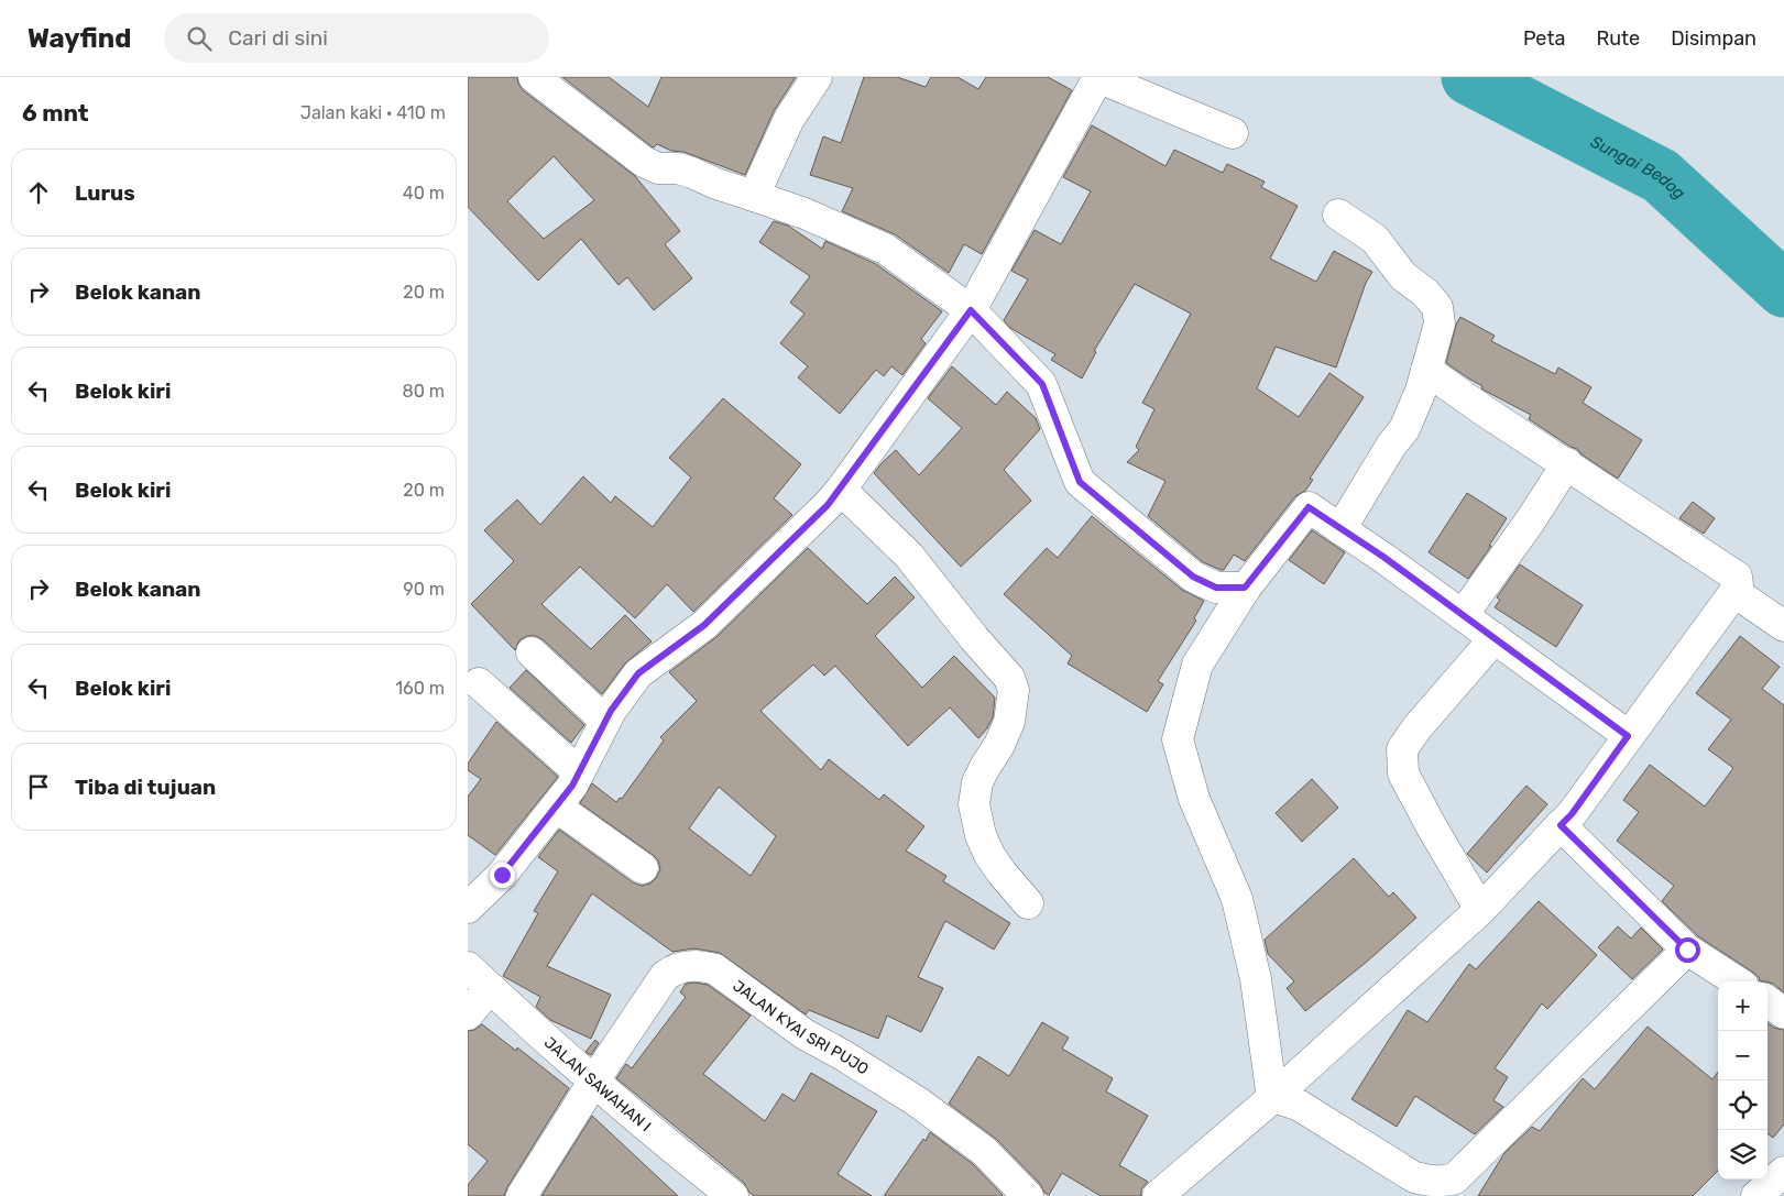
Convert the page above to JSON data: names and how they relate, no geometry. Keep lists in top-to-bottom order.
{
  "streets": {
    "street": ["JALAN KYAI SRI PUJO", "JALAN SAWAHAN I"]
  },
  "crossings": [
    ["JALAN KYAI SRI PUJO", "JALAN SAWAHAN I"]
  ],
  "water": ["Sungai Bedog"],
  "page": {
    "header": "Wayfind",
    "search": "Cari di sini",
    "nav": ["Peta", "Rute", "Disimpan"],
    "heading": ["6 mnt", "Jalan kaki · 410 m"],
    "list": [
      ["Lurus", "40 m"],
      ["Belok kanan", "20 m"],
      ["Belok kiri", "80 m"],
      ["Belok kiri", "20 m"],
      ["Belok kanan", "90 m"],
      ["Belok kiri", "160 m"],
      "Tiba di tujuan"
    ],
    "map_buttons": ["+", "−"]
  }
}
